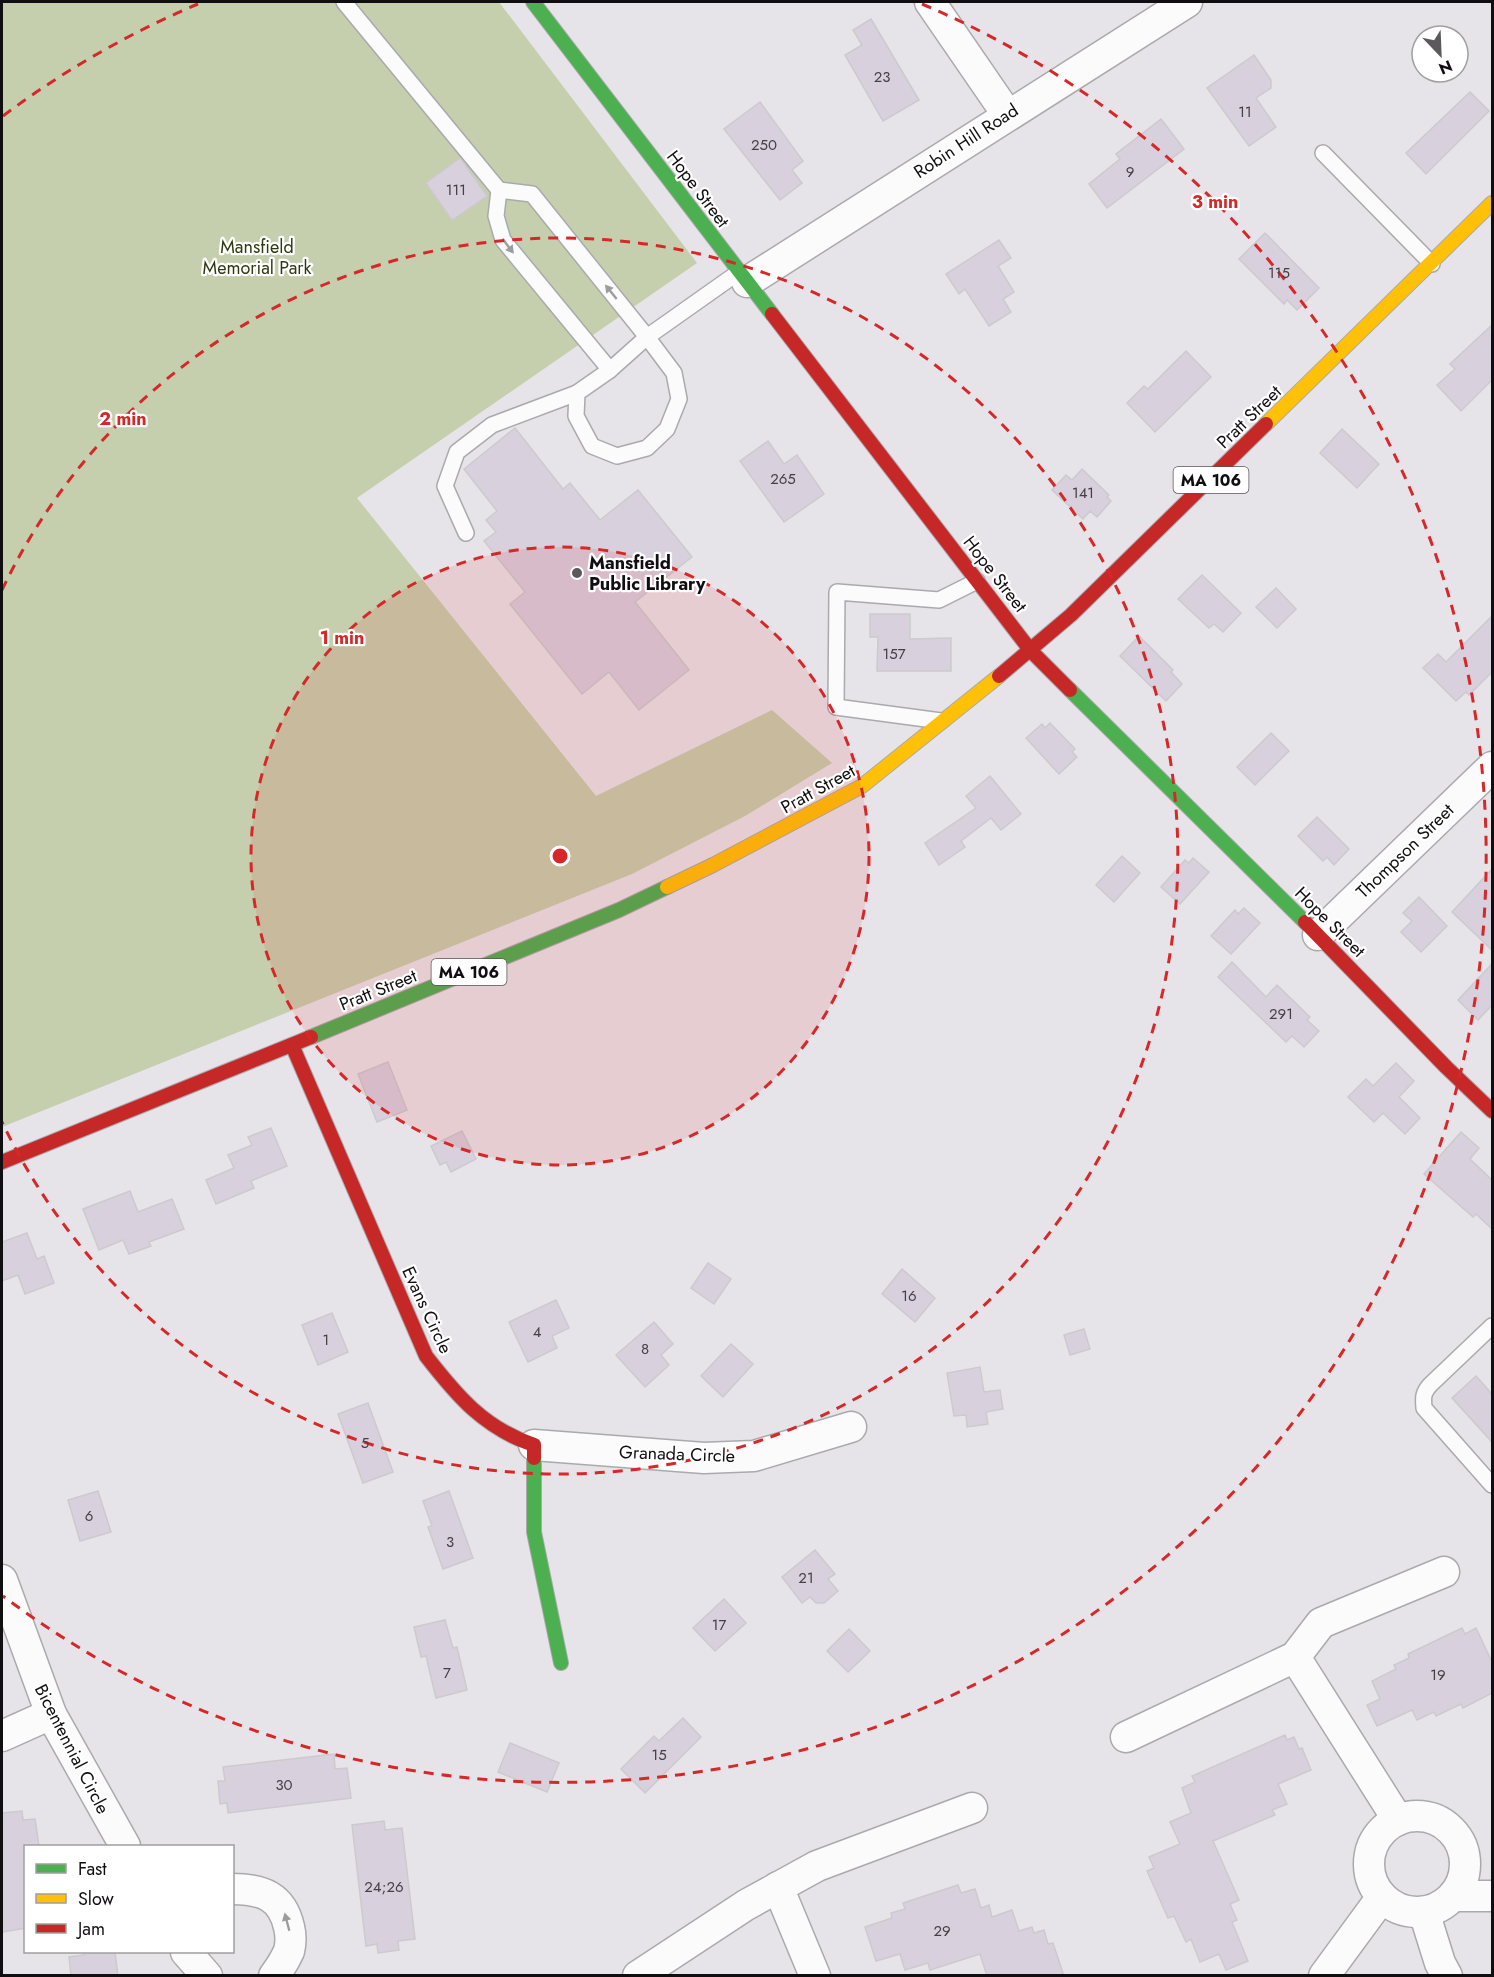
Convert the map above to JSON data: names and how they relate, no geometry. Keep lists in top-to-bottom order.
{
  "streets": {
    "main road": [
      "Hope Street",
      "Pratt Street",
      "MA 106",
      "Evans Circle"
    ],
    "street": [
      "Robin Hill Road",
      "Thompson Street",
      "Granada Circle",
      "Bicentennial Circle"
    ]
  },
  "crossings": [
    ["Robin Hill Road", "Hope Street"],
    ["Hope Street", "Pratt Street"],
    ["Hope Street", "Thompson Street"],
    ["Pratt Street", "Evans Circle"],
    ["Evans Circle", "Granada Circle"]
  ],
  "parks": ["Mansfield Memorial Park"],
  "places": ["Mansfield Public Library"],
  "house_numbers": [
    "23",
    "11",
    "250",
    "9",
    "111",
    "115",
    "265",
    "141",
    "157",
    "291",
    "16",
    "4",
    "1",
    "8",
    "5",
    "6",
    "3",
    "21",
    "17",
    "7",
    "19",
    "15",
    "30",
    "24;26",
    "29"
  ],
  "legend": ["Fast", "Slow", "Jam"],
  "north": "bottom right",
  "rings": ["3 min", "2 min", "1 min"]
}
